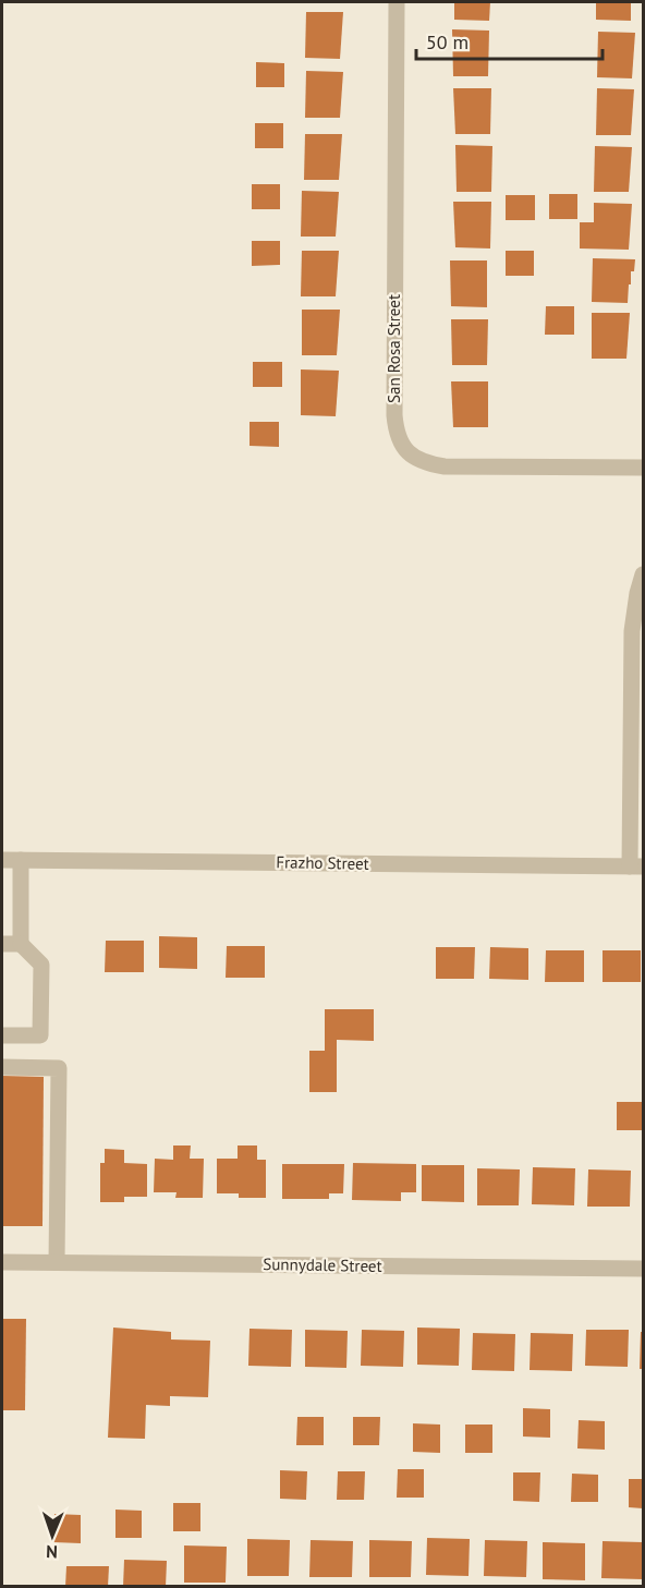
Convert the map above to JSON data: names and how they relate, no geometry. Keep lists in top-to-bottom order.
{
  "streets": {
    "street": ["San Rosa Street", "Frazho Street", "Sunnydale Street"]
  },
  "scale_bar": "50 m",
  "north": "bottom"
}
